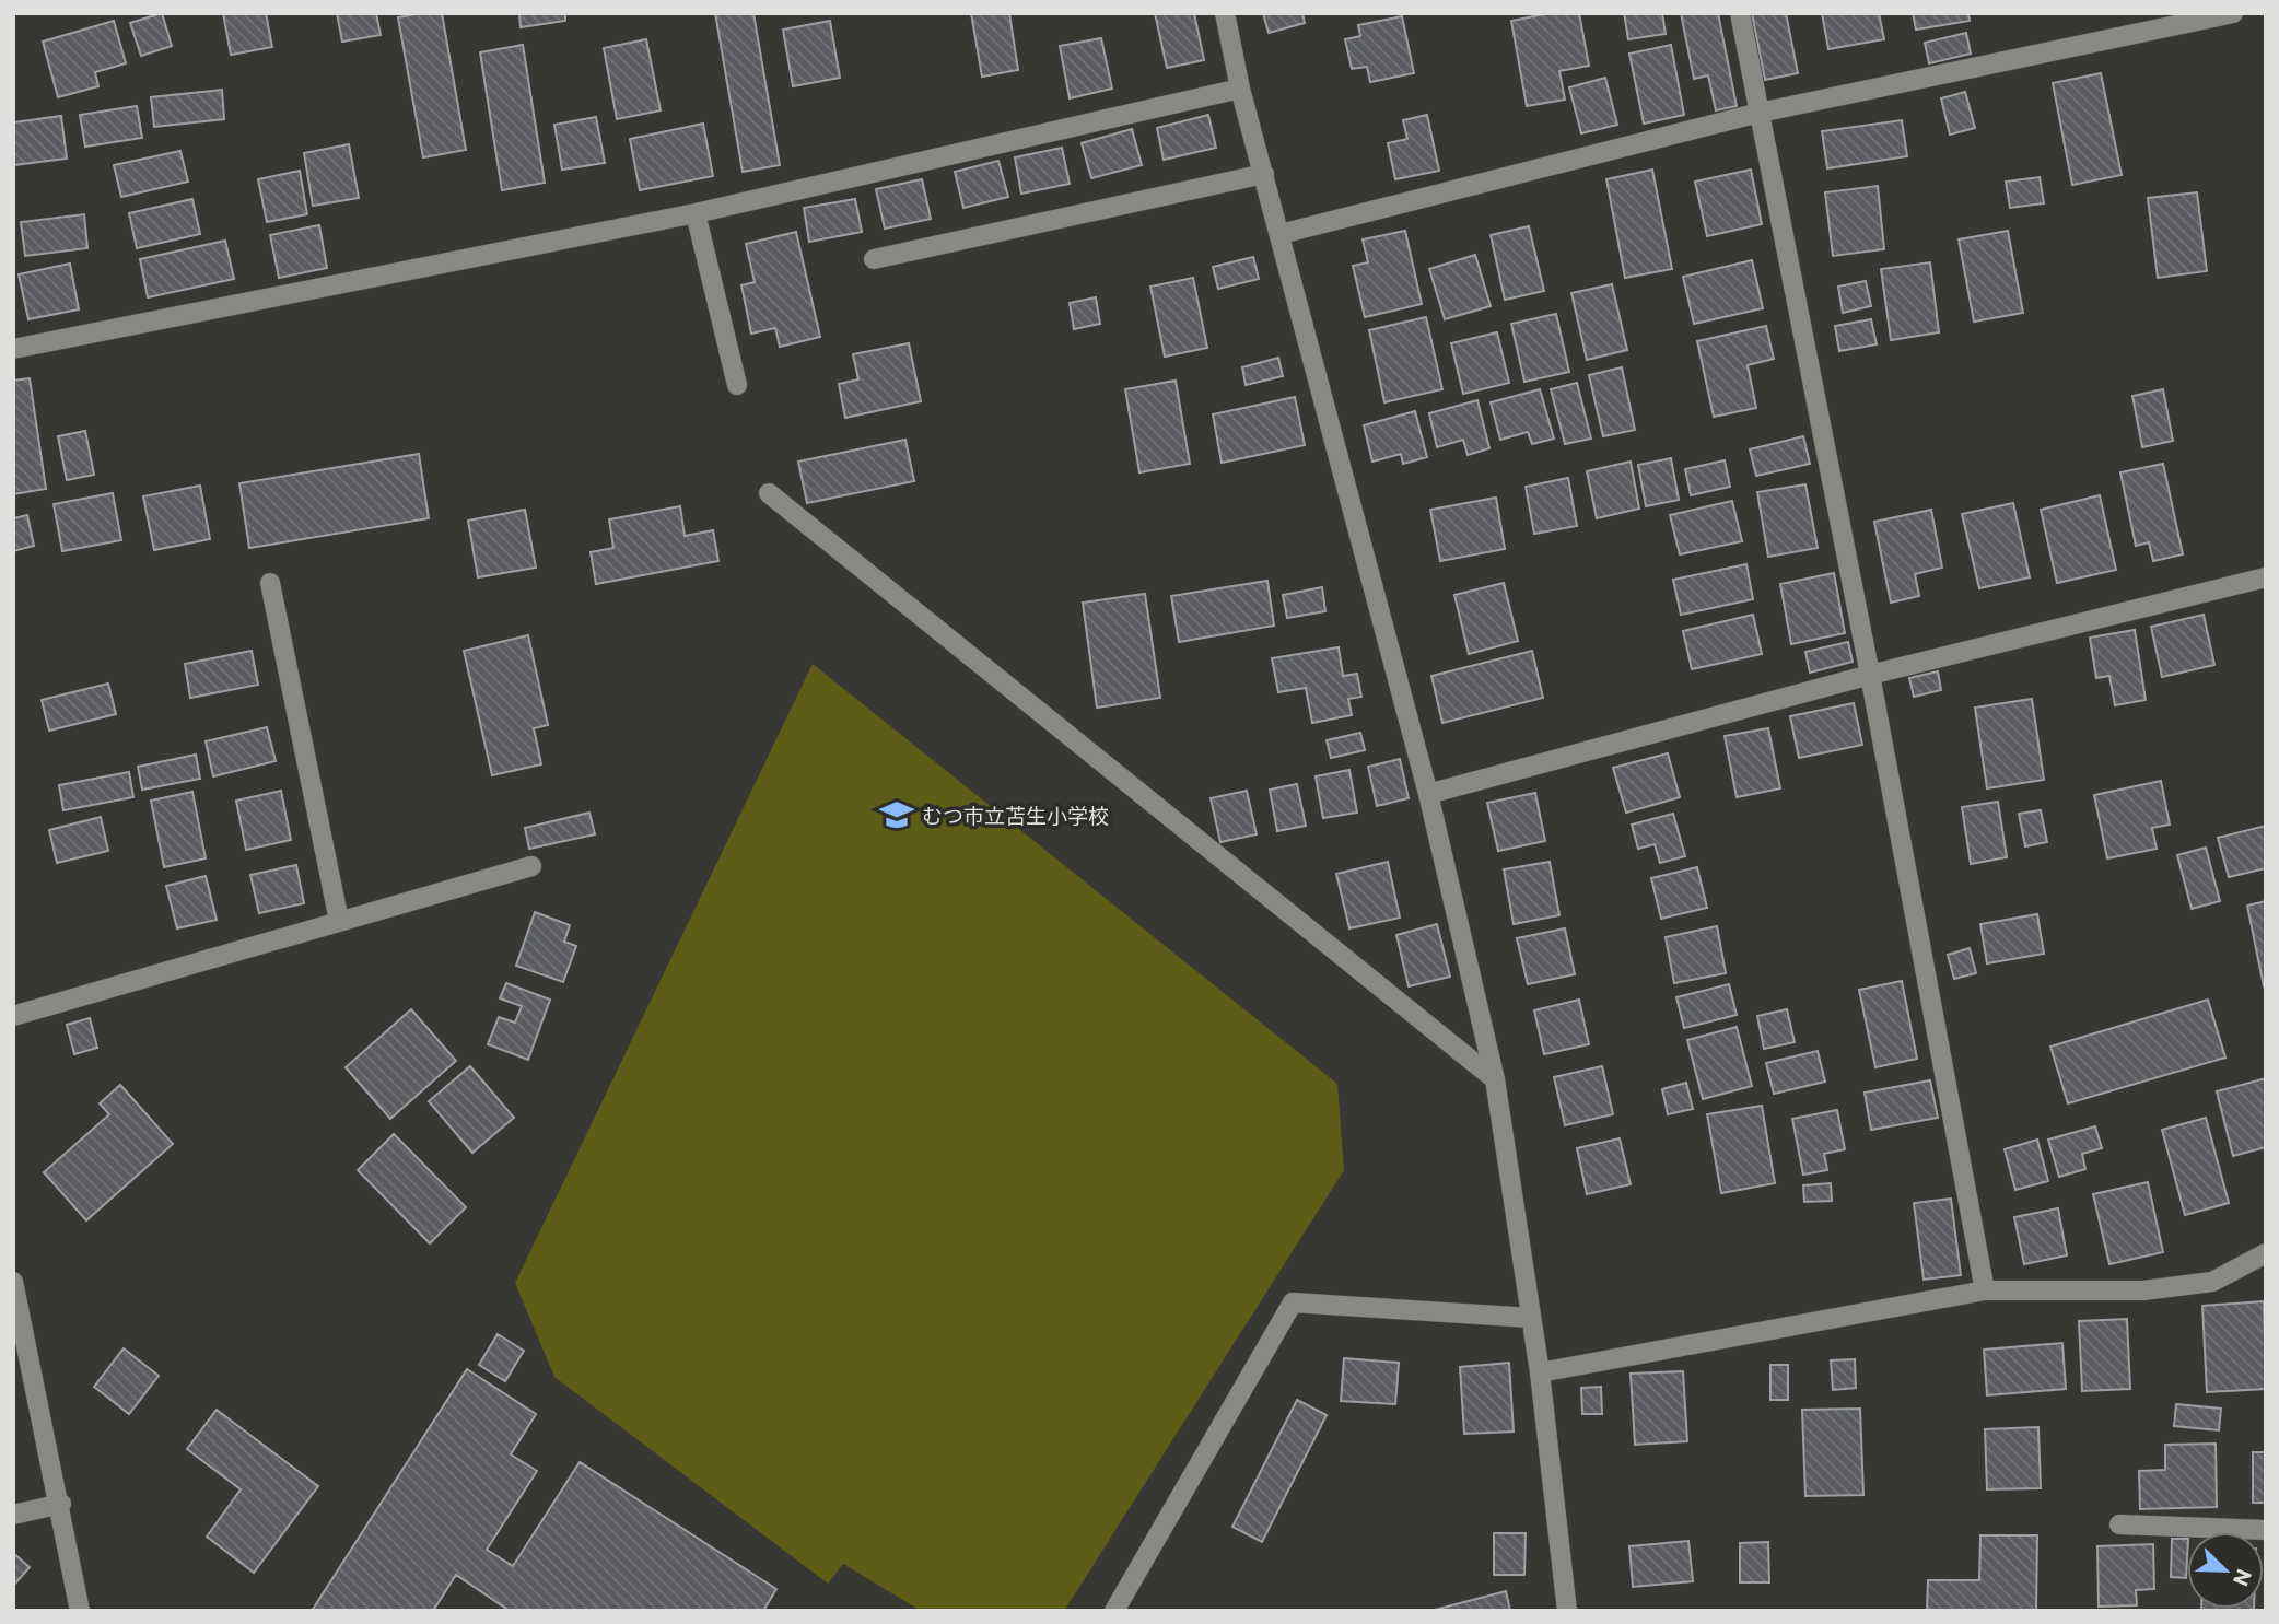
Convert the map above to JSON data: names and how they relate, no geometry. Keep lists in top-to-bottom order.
{
  "places": {
    "school or university": ["むつ市立苫生小学校"]
  },
  "north": "bottom right"
}
